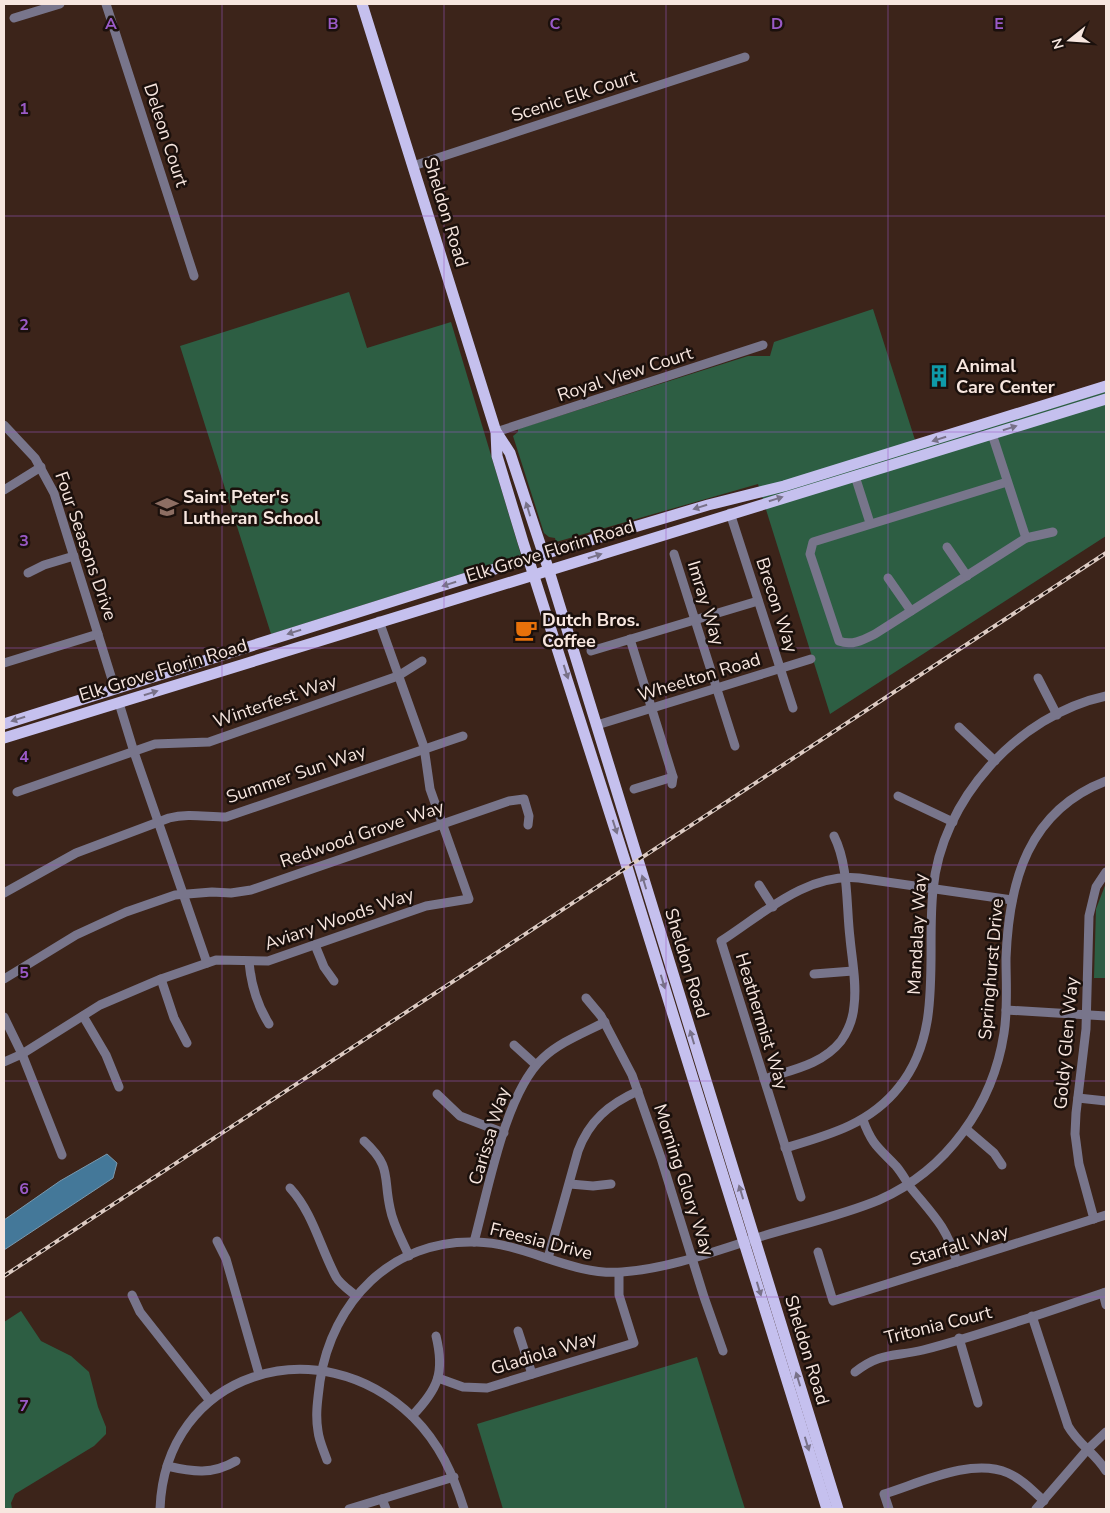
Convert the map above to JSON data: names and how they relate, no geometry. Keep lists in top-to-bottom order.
{
  "streets": {
    "main road": ["Sheldon Road", "Elk Grove Florin Road"],
    "street": [
      "Scenic Elk Court",
      "Deleon Court",
      "Royal View Court",
      "Four Seasons Drive",
      "Imray Way",
      "Brecon Way",
      "Wheelton Road",
      "Winterfest Way",
      "Summer Sun Way",
      "Redwood Grove Way",
      "Aviary Woods Way",
      "Mandalay Way",
      "Springhurst Drive",
      "Heathermist Way",
      "Goldy Glen Way",
      "Carissa Way",
      "Morning Glory Way",
      "Freesia Drive",
      "Starfall Way",
      "Tritonia Court",
      "Gladiola Way"
    ]
  },
  "crossings": [
    ["Scenic Elk Court", "Sheldon Road"],
    ["Sheldon Road", "Royal View Court"],
    ["Sheldon Road", "Elk Grove Florin Road"],
    ["Sheldon Road", "Wheelton Road"],
    ["Sheldon Road", "Springhurst Drive"],
    ["Sheldon Road", "Freesia Drive"],
    ["Four Seasons Drive", "Elk Grove Florin Road"],
    ["Elk Grove Florin Road", "Brecon Way"],
    ["Imray Way", "Wheelton Road"],
    ["Brecon Way", "Wheelton Road"],
    ["Redwood Grove Way", "Aviary Woods Way"],
    ["Mandalay Way", "Heathermist Way"],
    ["Springhurst Drive", "Heathermist Way"],
    ["Springhurst Drive", "Freesia Drive"],
    ["Goldy Glen Way", "Starfall Way"],
    ["Carissa Way", "Morning Glory Way"],
    ["Carissa Way", "Freesia Drive"],
    ["Morning Glory Way", "Freesia Drive"],
    ["Freesia Drive", "Gladiola Way"]
  ],
  "places": {
    "building": ["Animal Care Center"],
    "school or university": ["Saint Peter's Lutheran School"],
    "cafe": ["Dutch Bros. Coffee"]
  },
  "north": "left",
  "grid": {
    "columns": [
      "A",
      "B",
      "C",
      "D",
      "E"
    ],
    "rows": [
      "1",
      "2",
      "3",
      "4",
      "5",
      "6",
      "7"
    ]
  }
}
